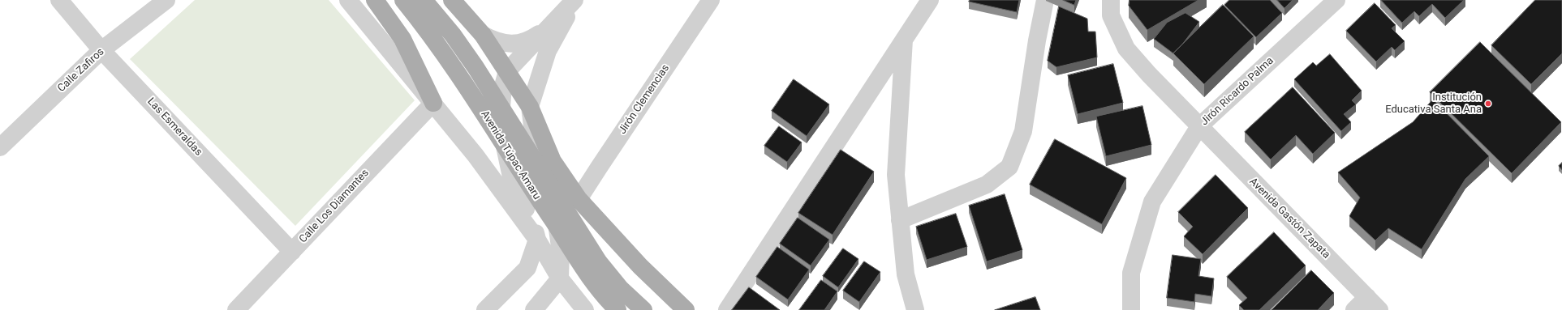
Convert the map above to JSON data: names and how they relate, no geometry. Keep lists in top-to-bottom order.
{
  "streets": {
    "main road": ["Avenida Túpac Amaru"],
    "street": [
      "Calle Zafiros",
      "Jirón Ricardo Palma",
      "Jirón Clemencias",
      "Las Esmeraldas",
      "Calle Los Diamantes",
      "Avenida Gastón Zapata"
    ]
  },
  "crossings": [
    ["Calle Zafiros", "Las Esmeraldas"],
    ["Jirón Ricardo Palma", "Avenida Gastón Zapata"],
    ["Las Esmeraldas", "Calle Los Diamantes"]
  ],
  "places": ["Institución Educativa Santa Ana"]
}
